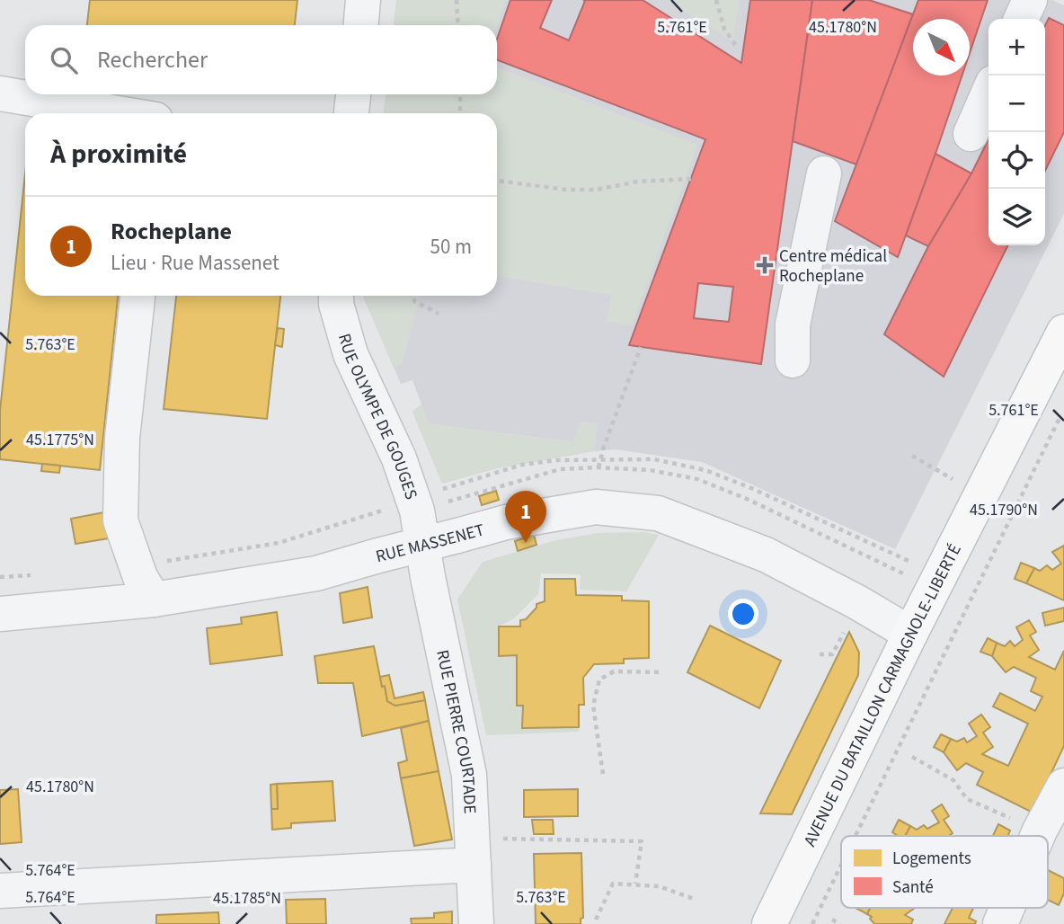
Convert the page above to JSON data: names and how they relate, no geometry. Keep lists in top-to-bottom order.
{
  "streets": {
    "main road": ["AVENUE DU BATAILLON CARMAGNOLE-LIBERTÉ"],
    "street": ["RUE OLYMPE DE GOUGES", "RUE MASSENET", "RUE PIERRE COURTADE"]
  },
  "crossings": [
    ["RUE OLYMPE DE GOUGES", "RUE MASSENET"],
    ["RUE OLYMPE DE GOUGES", "RUE PIERRE COURTADE"],
    ["RUE MASSENET", "AVENUE DU BATAILLON CARMAGNOLE-LIBERTÉ"],
    ["RUE MASSENET", "RUE PIERRE COURTADE"]
  ],
  "places": {
    "health": ["Centre médical Rocheplane"]
  },
  "legend": ["Logements", "Santé"],
  "north": "bottom right",
  "page": {
    "map_buttons": ["+", "−"],
    "search": "Rechercher",
    "heading": "À proximité",
    "list": [
      {
        "mark": "1",
        "name": "Rocheplane",
        "note": "Lieu · Rue Massenet",
        "value": "50 m"
      }
    ],
    "pins": "1"
  },
  "coordinates": [
    "45.1780°N",
    "5.761°E",
    "5.763°E",
    "45.1775°N",
    "45.1790°N",
    "5.764°E",
    "45.1785°N"
  ]
}
